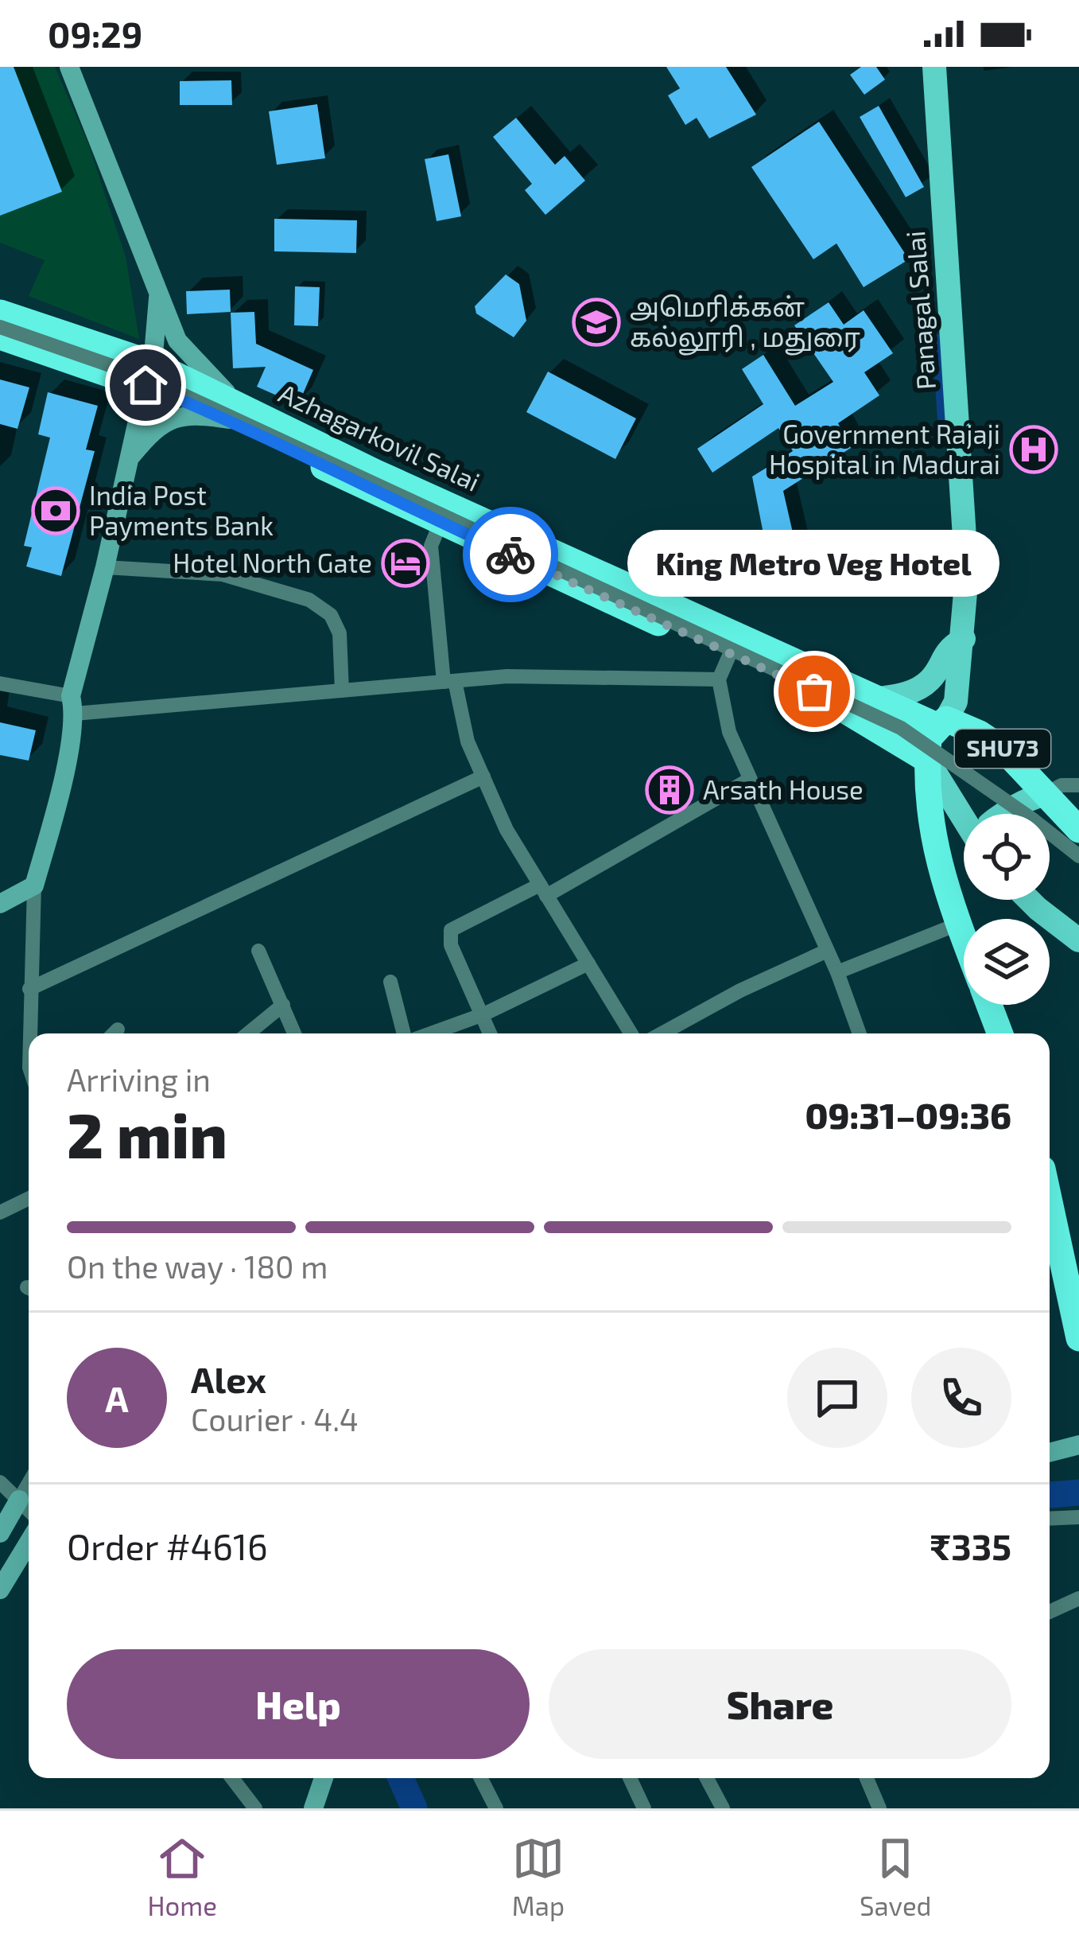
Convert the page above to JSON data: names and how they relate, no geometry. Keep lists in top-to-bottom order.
{
  "streets": {
    "highway": ["Azhagarkovil Salai", "SHU73"],
    "main road": ["Panagal Salai"]
  },
  "crossings": [
    ["Panagal Salai", "Azhagarkovil Salai"],
    ["Panagal Salai", "SHU73"],
    ["Azhagarkovil Salai", "SHU73"]
  ],
  "places": {
    "school or university": ["அமெரிக்கன் கல்லூரி , மதுரை"],
    "hospital": ["Government Rajaji Hospital in Madurai"],
    "bank": ["India Post Payments Bank"],
    "hotel": ["Hotel North Gate"],
    "other": ["King Metro Veg Hotel"],
    "building": ["Arsath House"]
  },
  "page": {
    "status": "09:29",
    "bubble": "King Metro Veg Hotel",
    "heading": ["2 min", "Arriving in", "09:31–09:36"],
    "panel": [
      "Alex",
      "Courier · 4.4",
      "Order #4616",
      "₹335"
    ],
    "bar": "On the way · 180 m",
    "round": "A",
    "buttons": ["Help", "Share"],
    "tabs": ["Home", "Map", "Saved"]
  }
}
